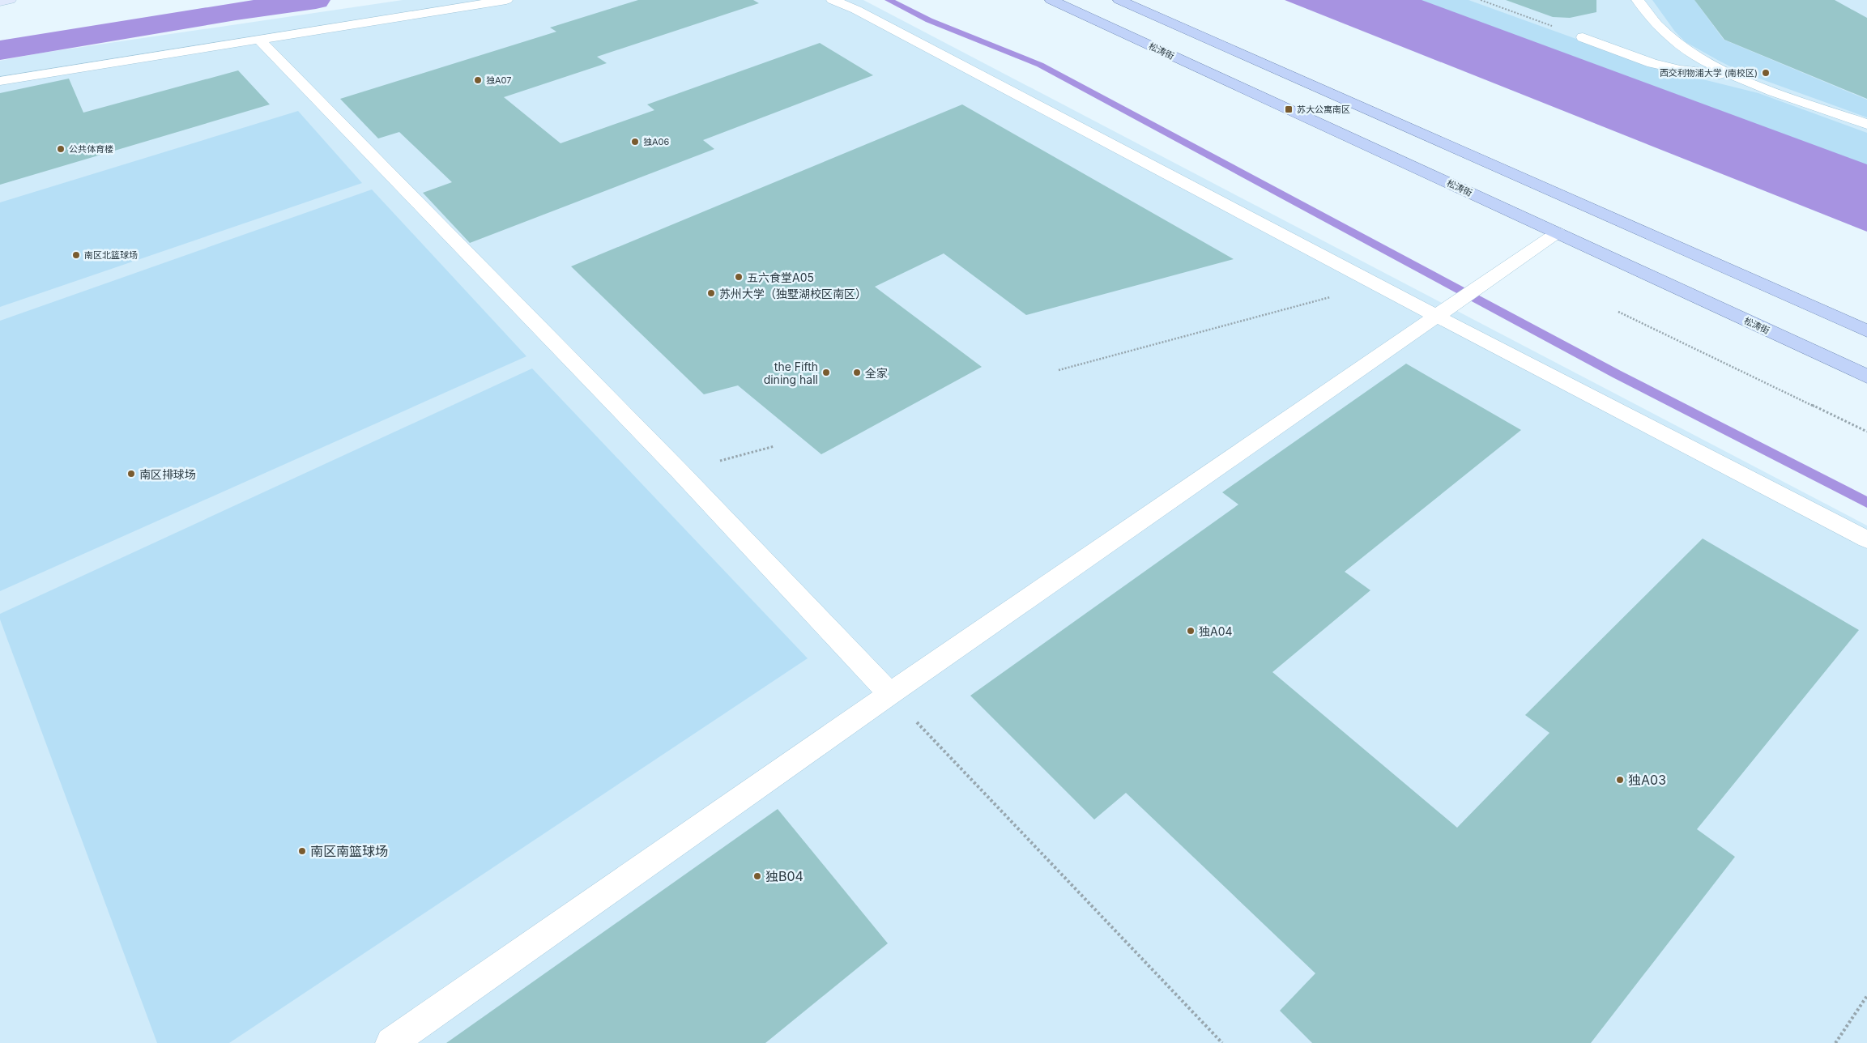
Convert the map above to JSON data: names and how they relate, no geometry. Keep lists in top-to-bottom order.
{
  "streets": {
    "main road": ["松涛街"]
  },
  "places": {
    "other": [
      "西交利物浦大学 (南校区)",
      "独A07",
      "独A06",
      "公共体育楼",
      "南区北篮球场",
      "五六食堂A05",
      "苏州大学（独墅湖校区南区）",
      "the Fifth dining hall",
      "全家",
      "南区排球场",
      "独A04",
      "独A03",
      "南区南篮球场",
      "独B04"
    ],
    "transit": ["苏大公寓南区"]
  }
}
